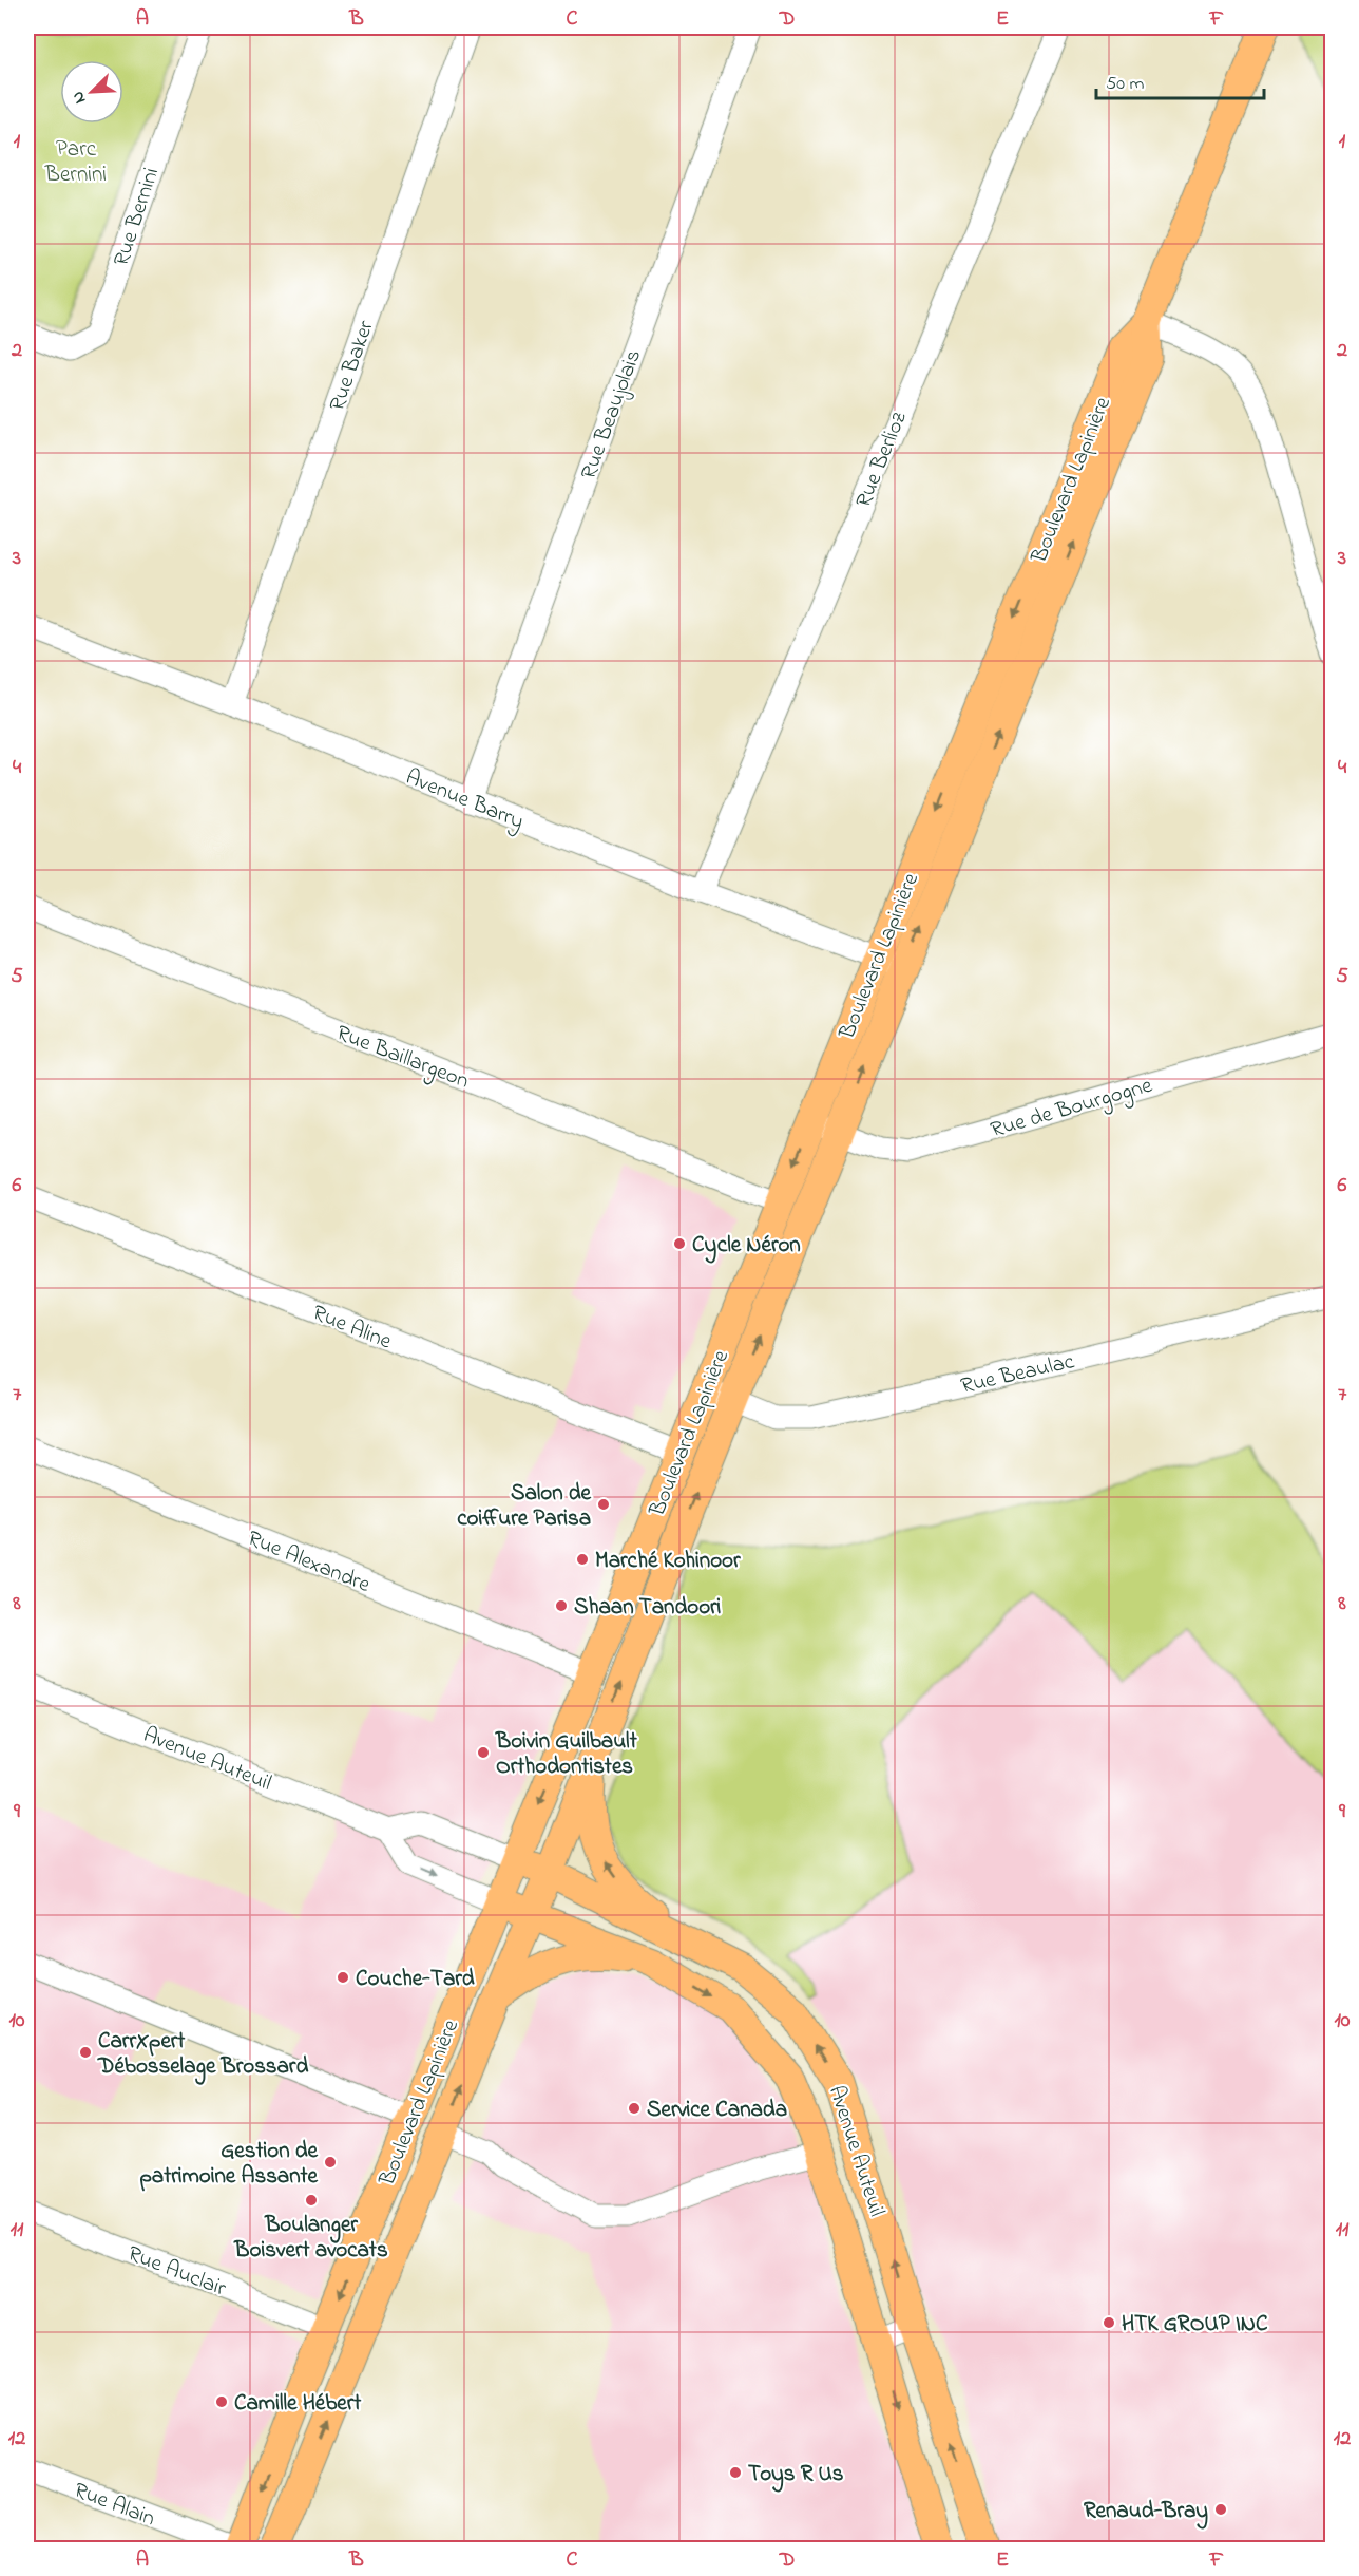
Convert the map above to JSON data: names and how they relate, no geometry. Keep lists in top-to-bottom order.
{
  "streets": {
    "main road": ["Boulevard Lapinière", "Avenue Auteuil"],
    "street": [
      "Rue Bernini",
      "Rue Baker",
      "Rue Beaujolais",
      "Rue Berlioz",
      "Avenue Barry",
      "Rue Baillargeon",
      "Rue de Bourgogne",
      "Rue Aline",
      "Rue Beaulac",
      "Rue Alexandre",
      "Rue Auclair",
      "Rue Alain"
    ]
  },
  "crossings": [
    ["Rue Baker", "Avenue Barry"],
    ["Rue Beaujolais", "Avenue Barry"],
    ["Rue Berlioz", "Avenue Barry"],
    ["Boulevard Lapinière", "Avenue Barry"],
    ["Boulevard Lapinière", "Rue Baillargeon"],
    ["Boulevard Lapinière", "Rue de Bourgogne"],
    ["Boulevard Lapinière", "Rue Aline"],
    ["Boulevard Lapinière", "Rue Beaulac"],
    ["Boulevard Lapinière", "Rue Alexandre"],
    ["Boulevard Lapinière", "Avenue Auteuil"],
    ["Boulevard Lapinière", "Rue Auclair"],
    ["Boulevard Lapinière", "Rue Alain"]
  ],
  "parks": ["Parc Bernini"],
  "places": [
    "Cycle Néron",
    "Salon de coiffure Parisa",
    "Marché Kohinoor",
    "Shaan Tandoori",
    "Boivin Guilbault Orthodontistes",
    "Couche-Tard",
    "CarrXpert Débosselage Brossard",
    "Service Canada",
    "Gestion de patrimoine Assante",
    "Boulanger Boisvert avocats",
    "HTK GROUP INC",
    "Camille Hébert",
    "Toys R Us",
    "Renaud-Bray"
  ],
  "scale_bar": "50 m",
  "north": "bottom left",
  "grid": {
    "columns": [
      "A",
      "B",
      "C",
      "D",
      "E",
      "F"
    ],
    "rows": [
      "1",
      "2",
      "3",
      "4",
      "5",
      "6",
      "7",
      "8",
      "9",
      "10",
      "11",
      "12"
    ]
  }
}
